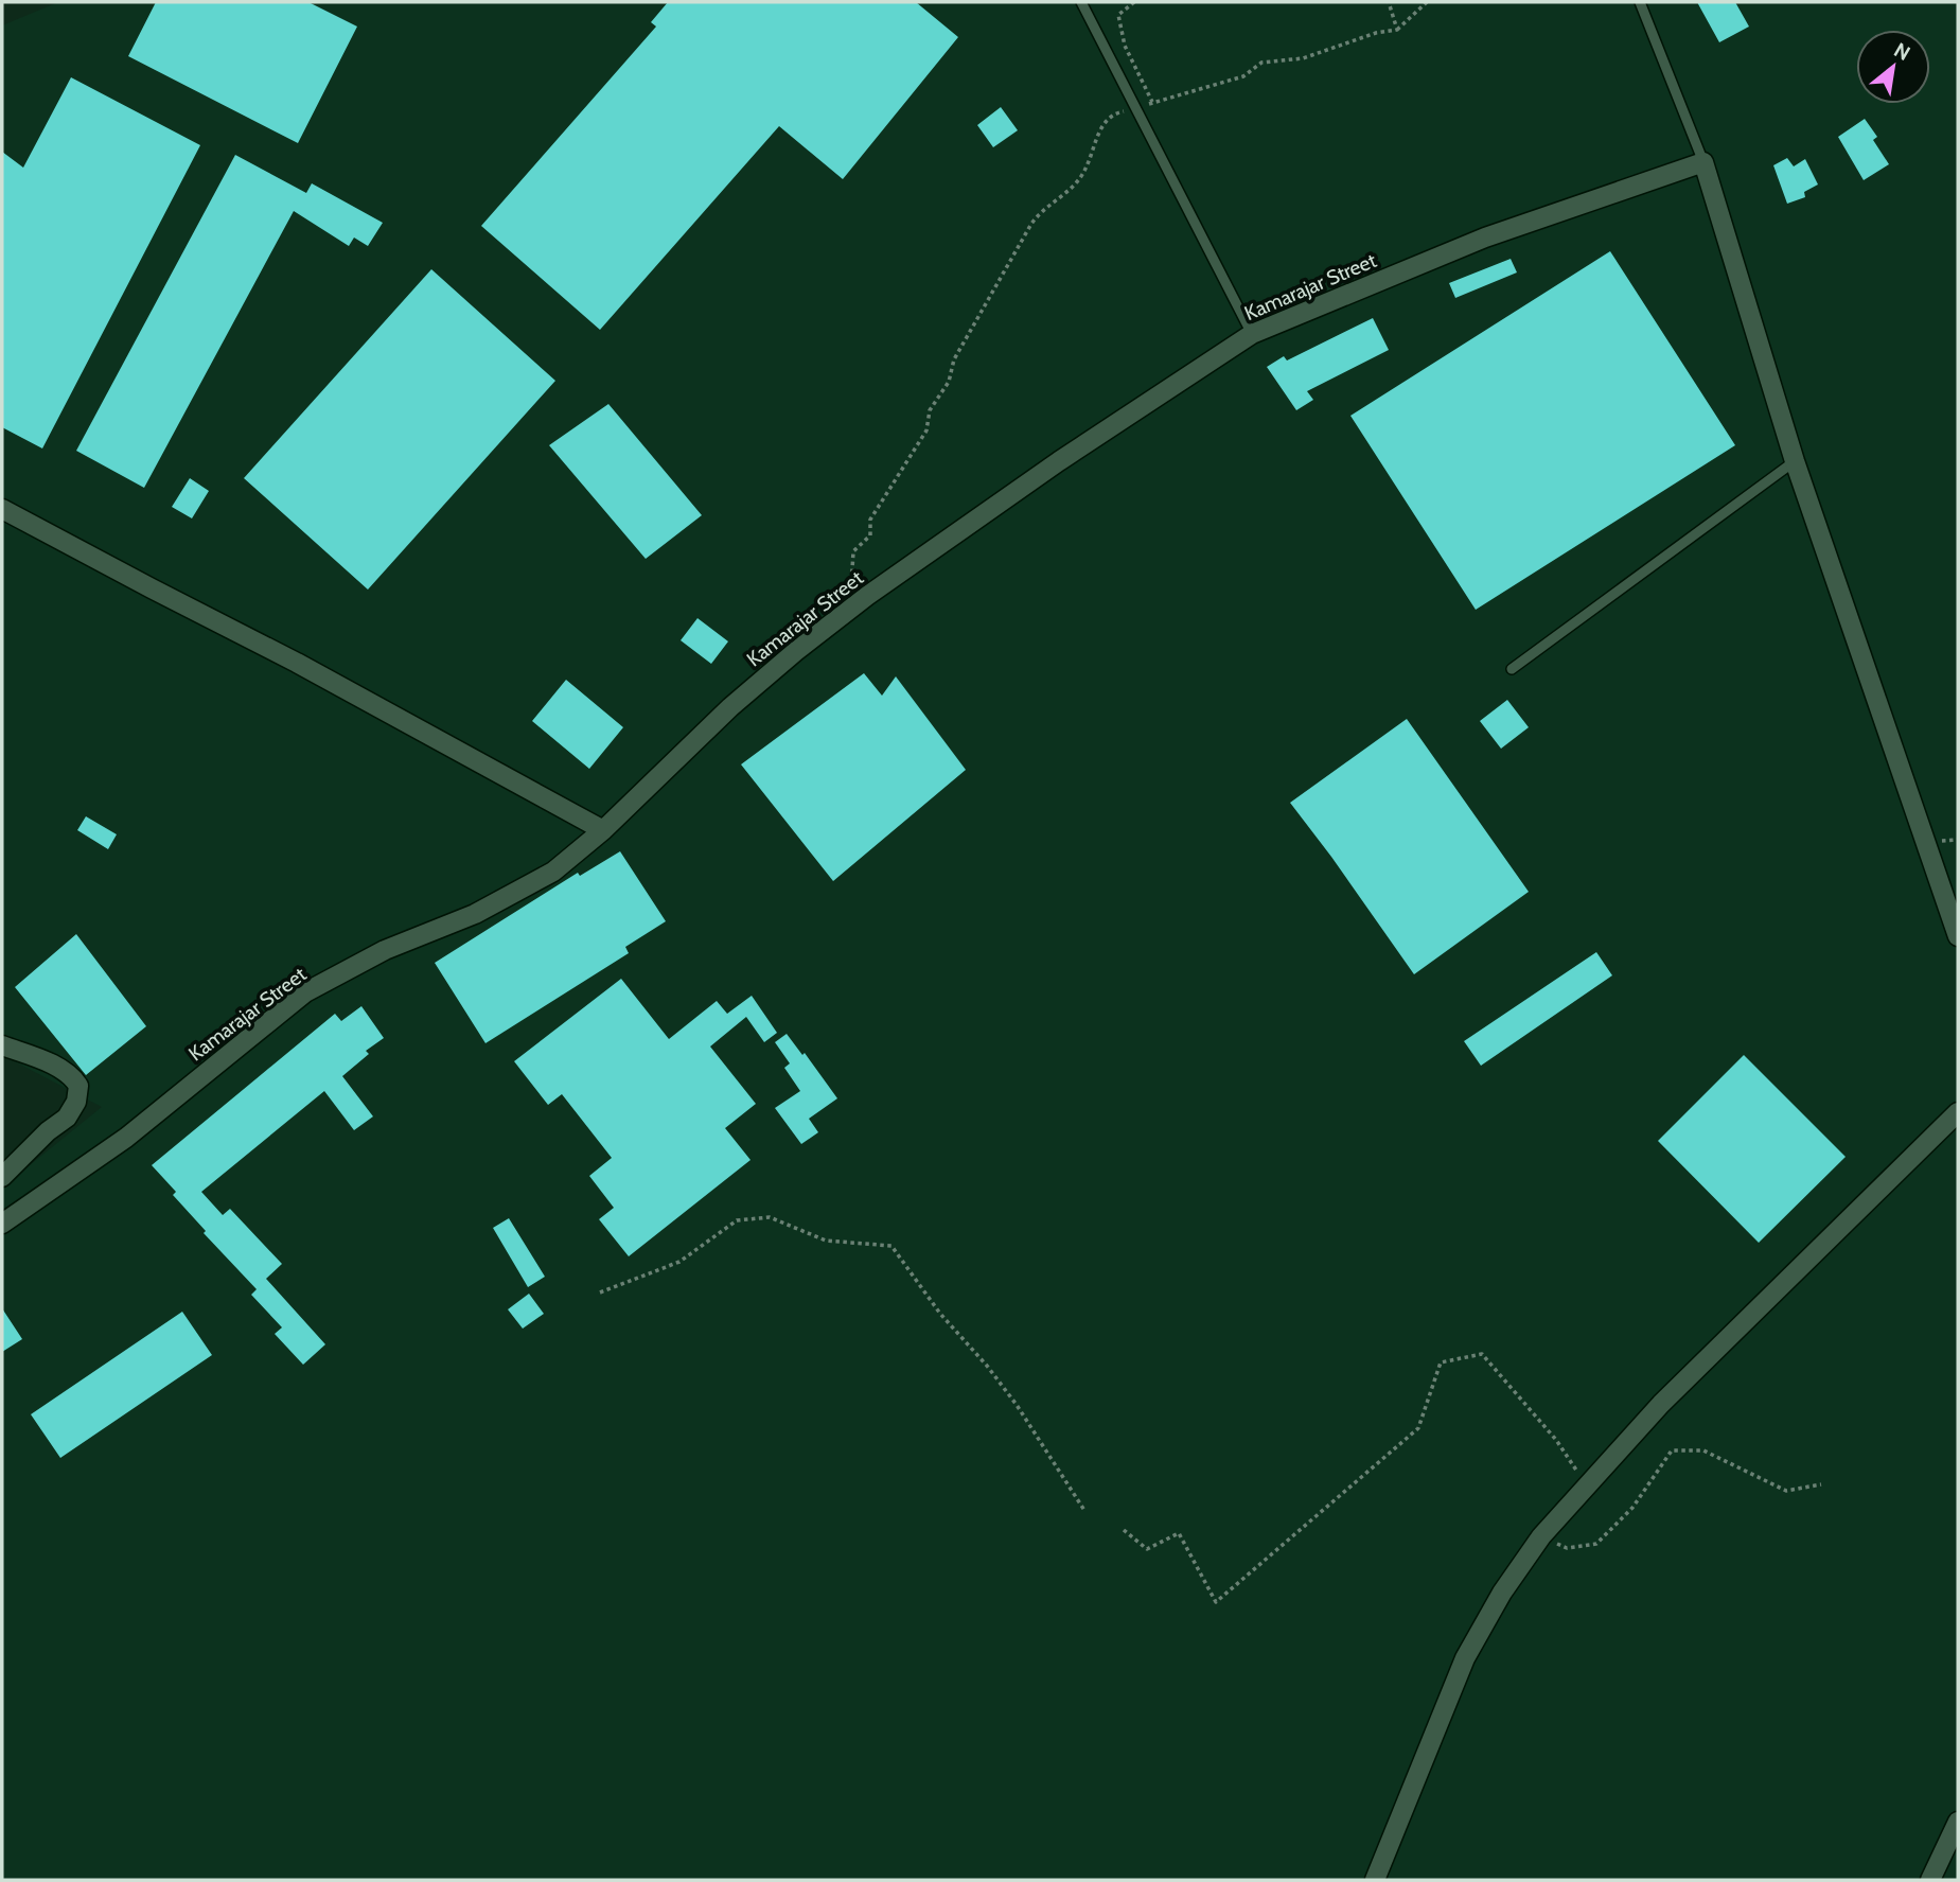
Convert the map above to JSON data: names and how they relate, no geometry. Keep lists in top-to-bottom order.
{
  "streets": {
    "street": ["Kamarajar Street"]
  },
  "north": "top right"
}
